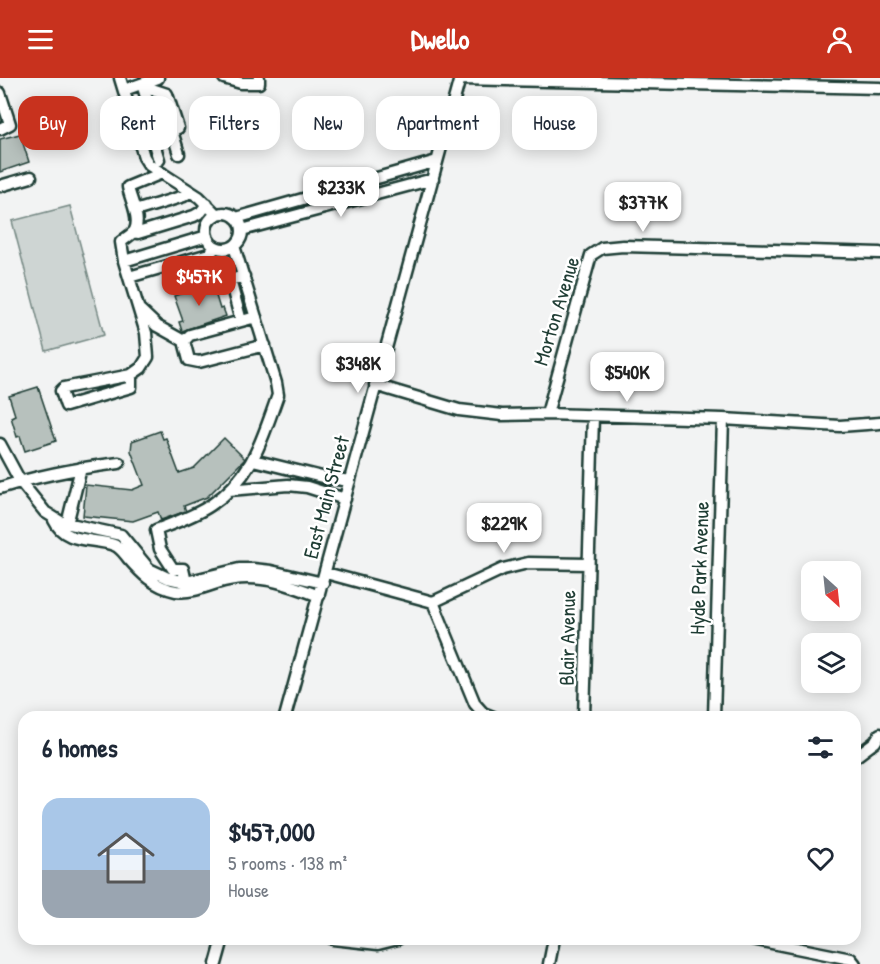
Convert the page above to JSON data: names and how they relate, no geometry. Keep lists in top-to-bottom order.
{
  "streets": {
    "street": [
      "Morton Avenue",
      "East Main Street",
      "Hyde Park Avenue",
      "Blair Avenue"
    ]
  },
  "north": "bottom right",
  "page": {
    "header": "Dwello",
    "chip": [
      "Buy",
      "Rent",
      "Filters",
      "New",
      "Apartment",
      "House"
    ],
    "price": [
      "$233K",
      "$377K",
      "$457K",
      "$348K",
      "$540K",
      "$229K"
    ],
    "heading": "6 homes",
    "list": [
      {
        "name": "$457,000",
        "note": "5 rooms · 138 m² · House"
      }
    ]
  }
}
